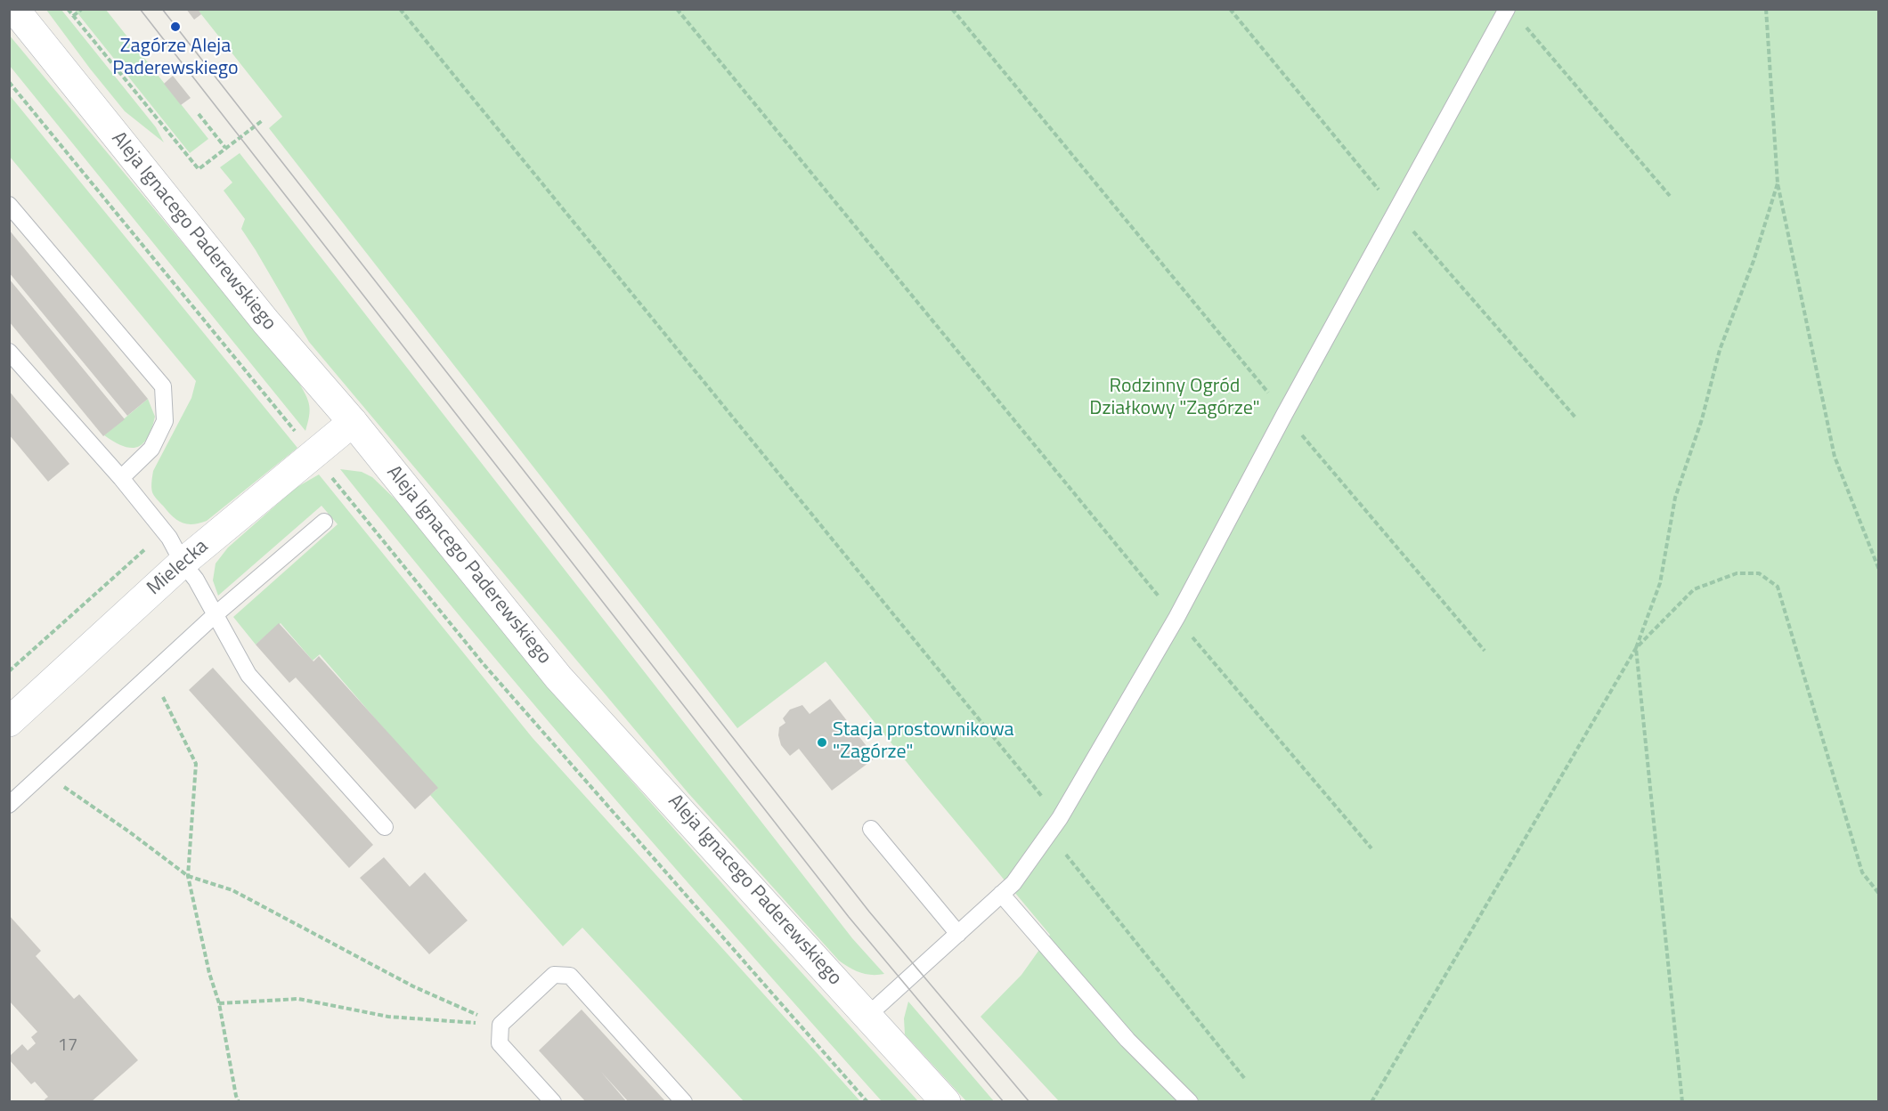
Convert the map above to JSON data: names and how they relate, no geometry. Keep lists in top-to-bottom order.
{
  "streets": {
    "street": ["Aleja Ignacego Paderewskiego", "Mielecka"]
  },
  "crossings": [
    ["Aleja Ignacego Paderewskiego", "Mielecka"]
  ],
  "parks": ["Rodzinny Ogród Działkowy \"Zagórze\""],
  "places": ["Zagórze Aleja Paderewskiego", "Stacja prostownikowa \"Zagórze\""],
  "house_numbers": ["17"]
}
